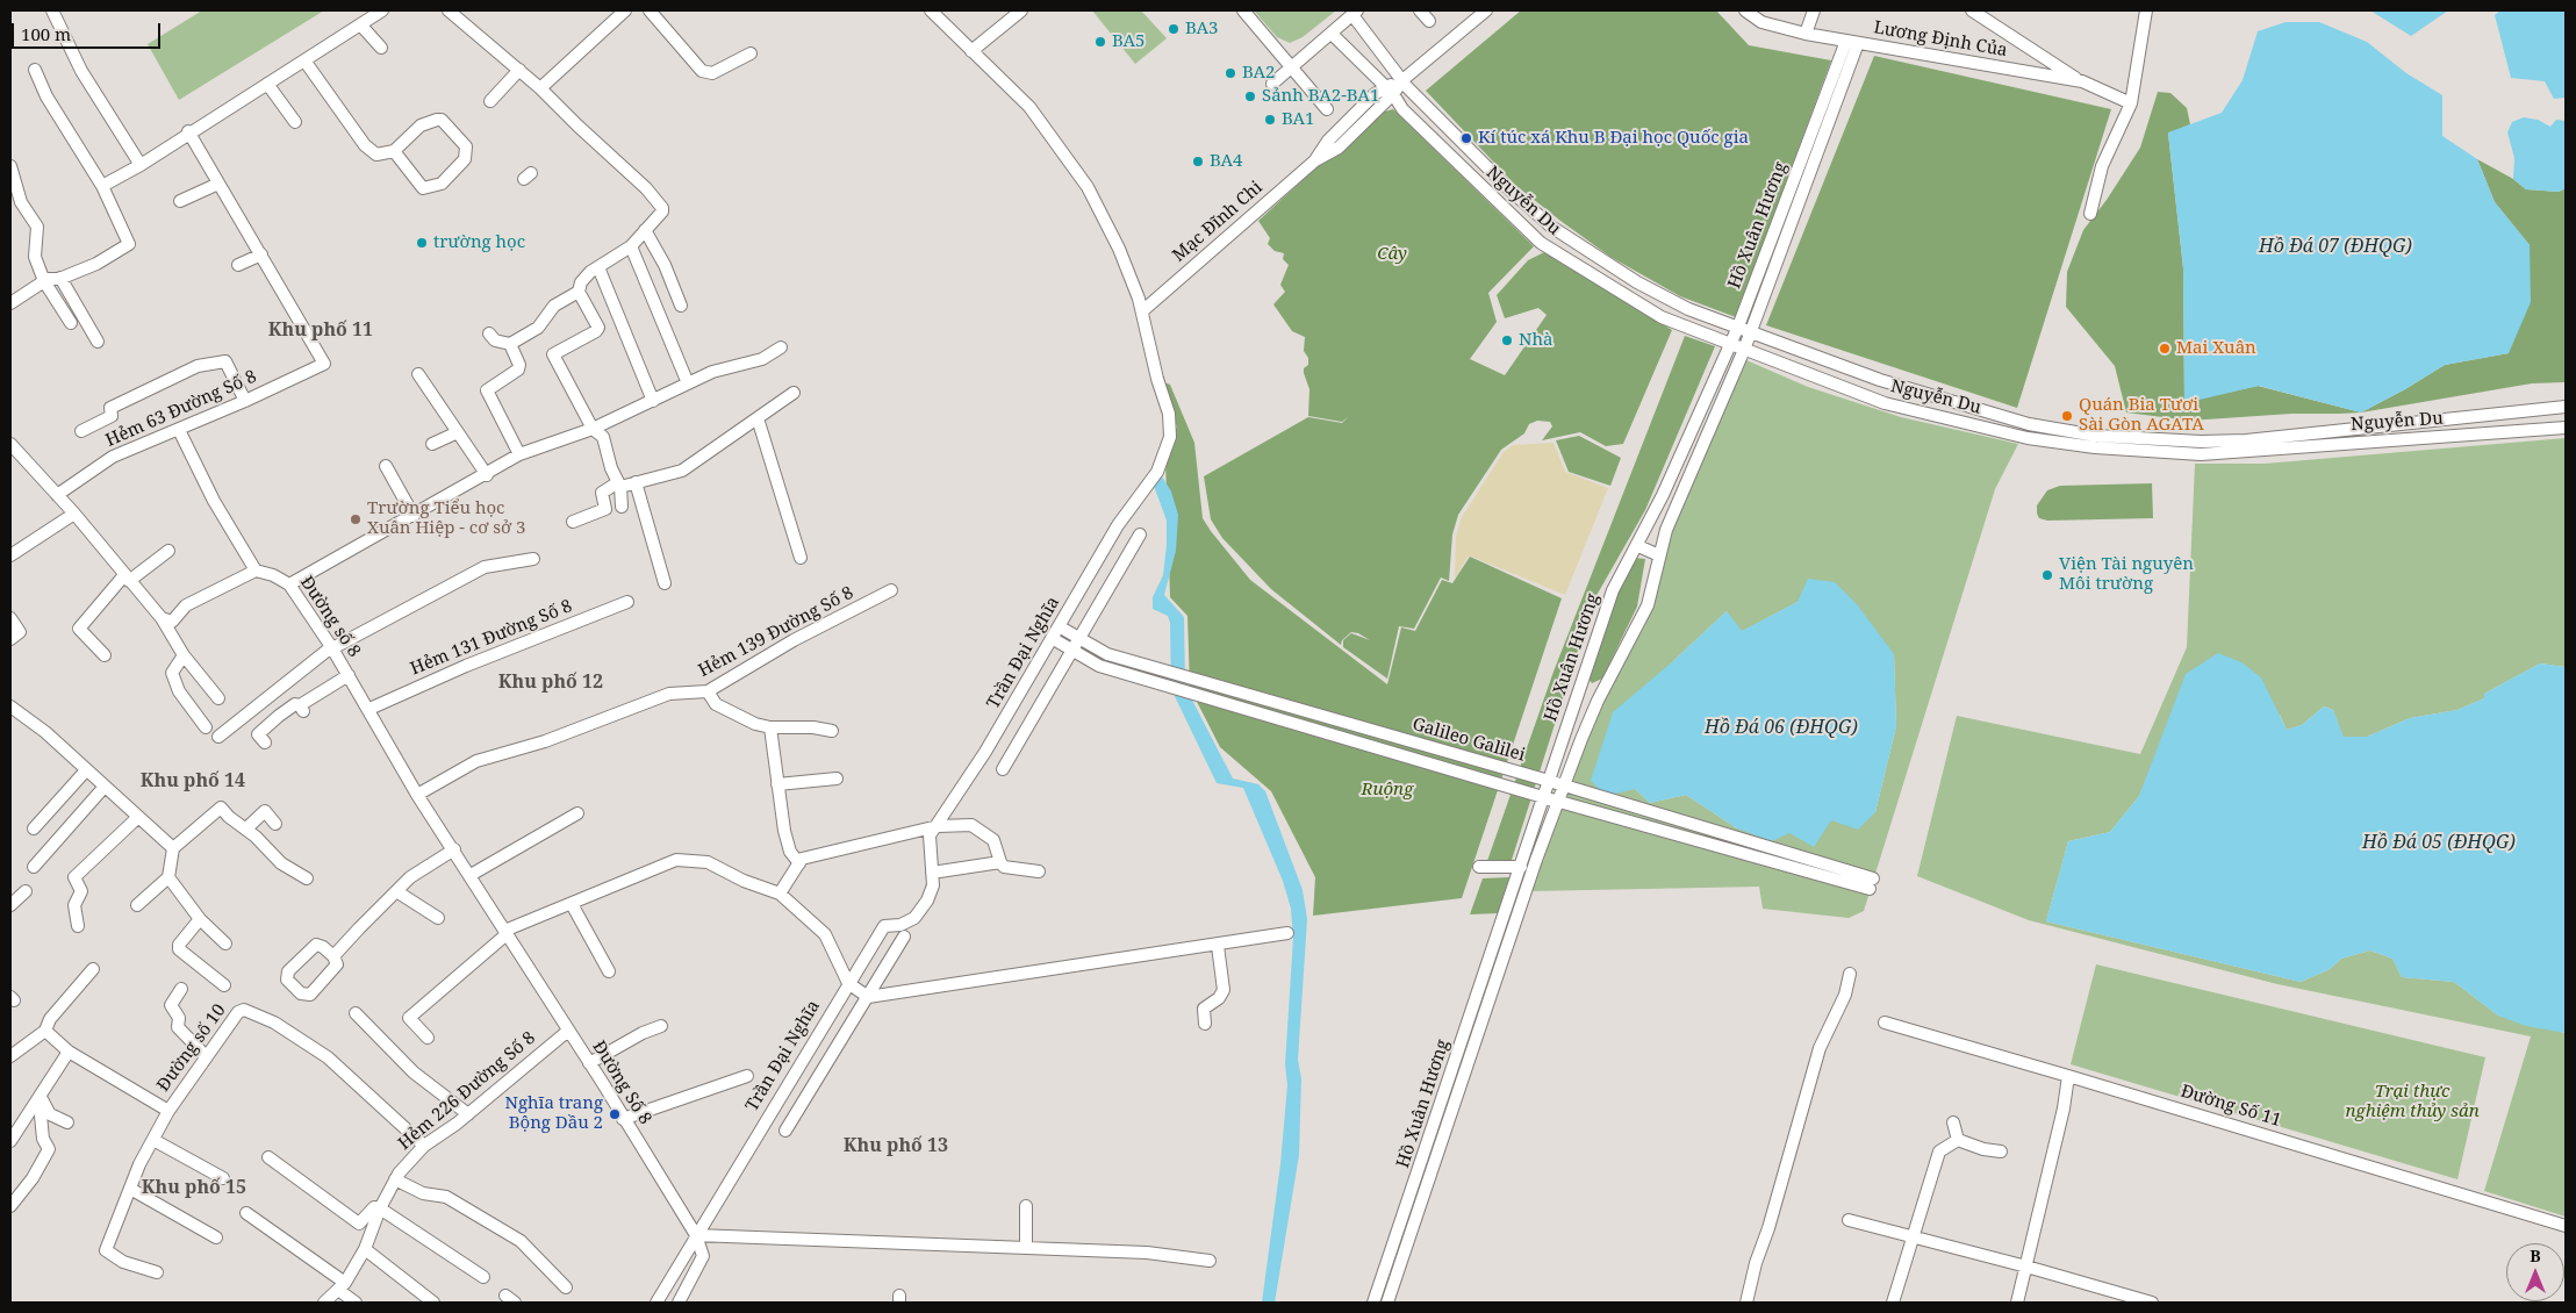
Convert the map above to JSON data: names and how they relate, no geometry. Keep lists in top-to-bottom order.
{
  "streets": {
    "street": [
      "Lương Định Của",
      "Nguyễn Du",
      "Mạc Đĩnh Chi",
      "Hồ Xuân Hương",
      "Hẻm 63 Đường Số 8",
      "Đường số 8",
      "Hẻm 139 Đường Số 8",
      "Hẻm 131 Đường Số 8",
      "Trần Đại Nghĩa",
      "Galileo Galilei",
      "Đường số 10",
      "Đường Số 8",
      "Hẻm 226 Đường Số 8",
      "Đường Số 11"
    ]
  },
  "crossings": [
    ["Lương Định Của", "Hồ Xuân Hương"],
    ["Nguyễn Du", "Mạc Đĩnh Chi"],
    ["Nguyễn Du", "Hồ Xuân Hương"],
    ["Mạc Đĩnh Chi", "Trần Đại Nghĩa"],
    ["Hồ Xuân Hương", "Galileo Galilei"],
    ["Đường số 8", "Hẻm 139 Đường Số 8"],
    ["Đường số 8", "Hẻm 131 Đường Số 8"],
    ["Đường số 8", "Đường Số 8"],
    ["Trần Đại Nghĩa", "Galileo Galilei"],
    ["Trần Đại Nghĩa", "Đường Số 8"],
    ["Đường số 10", "Hẻm 226 Đường Số 8"],
    ["Đường Số 8", "Hẻm 226 Đường Số 8"]
  ],
  "districts": [
    "Khu phố 11",
    "Khu phố 12",
    "Khu phố 14",
    "Khu phố 13",
    "Khu phố 15"
  ],
  "water": ["Hồ Đá 07 (ĐHQG)", "Hồ Đá 06 (ĐHQG)", "Hồ Đá 05 (ĐHQG)"],
  "parks": ["Cây", "Ruộng", "Trại thực nghiệm thủy sản"],
  "places": [
    "BA3",
    "BA5",
    "BA2",
    "Sảnh BA2-BA1",
    "BA1",
    "Kí túc xá Khu B Đại học Quốc gia",
    "BA4",
    "trường học",
    "Nhà",
    "Mai Xuân",
    "Quán Bia Tươi Sài Gòn AGATA",
    "Trường Tiểu học Xuân Hiệp - cơ sở 3",
    "Viện Tài nguyên Môi trường",
    "Nghĩa trang Bộng Dầu 2"
  ],
  "scale_bar": "100 m",
  "north": "top"
}
